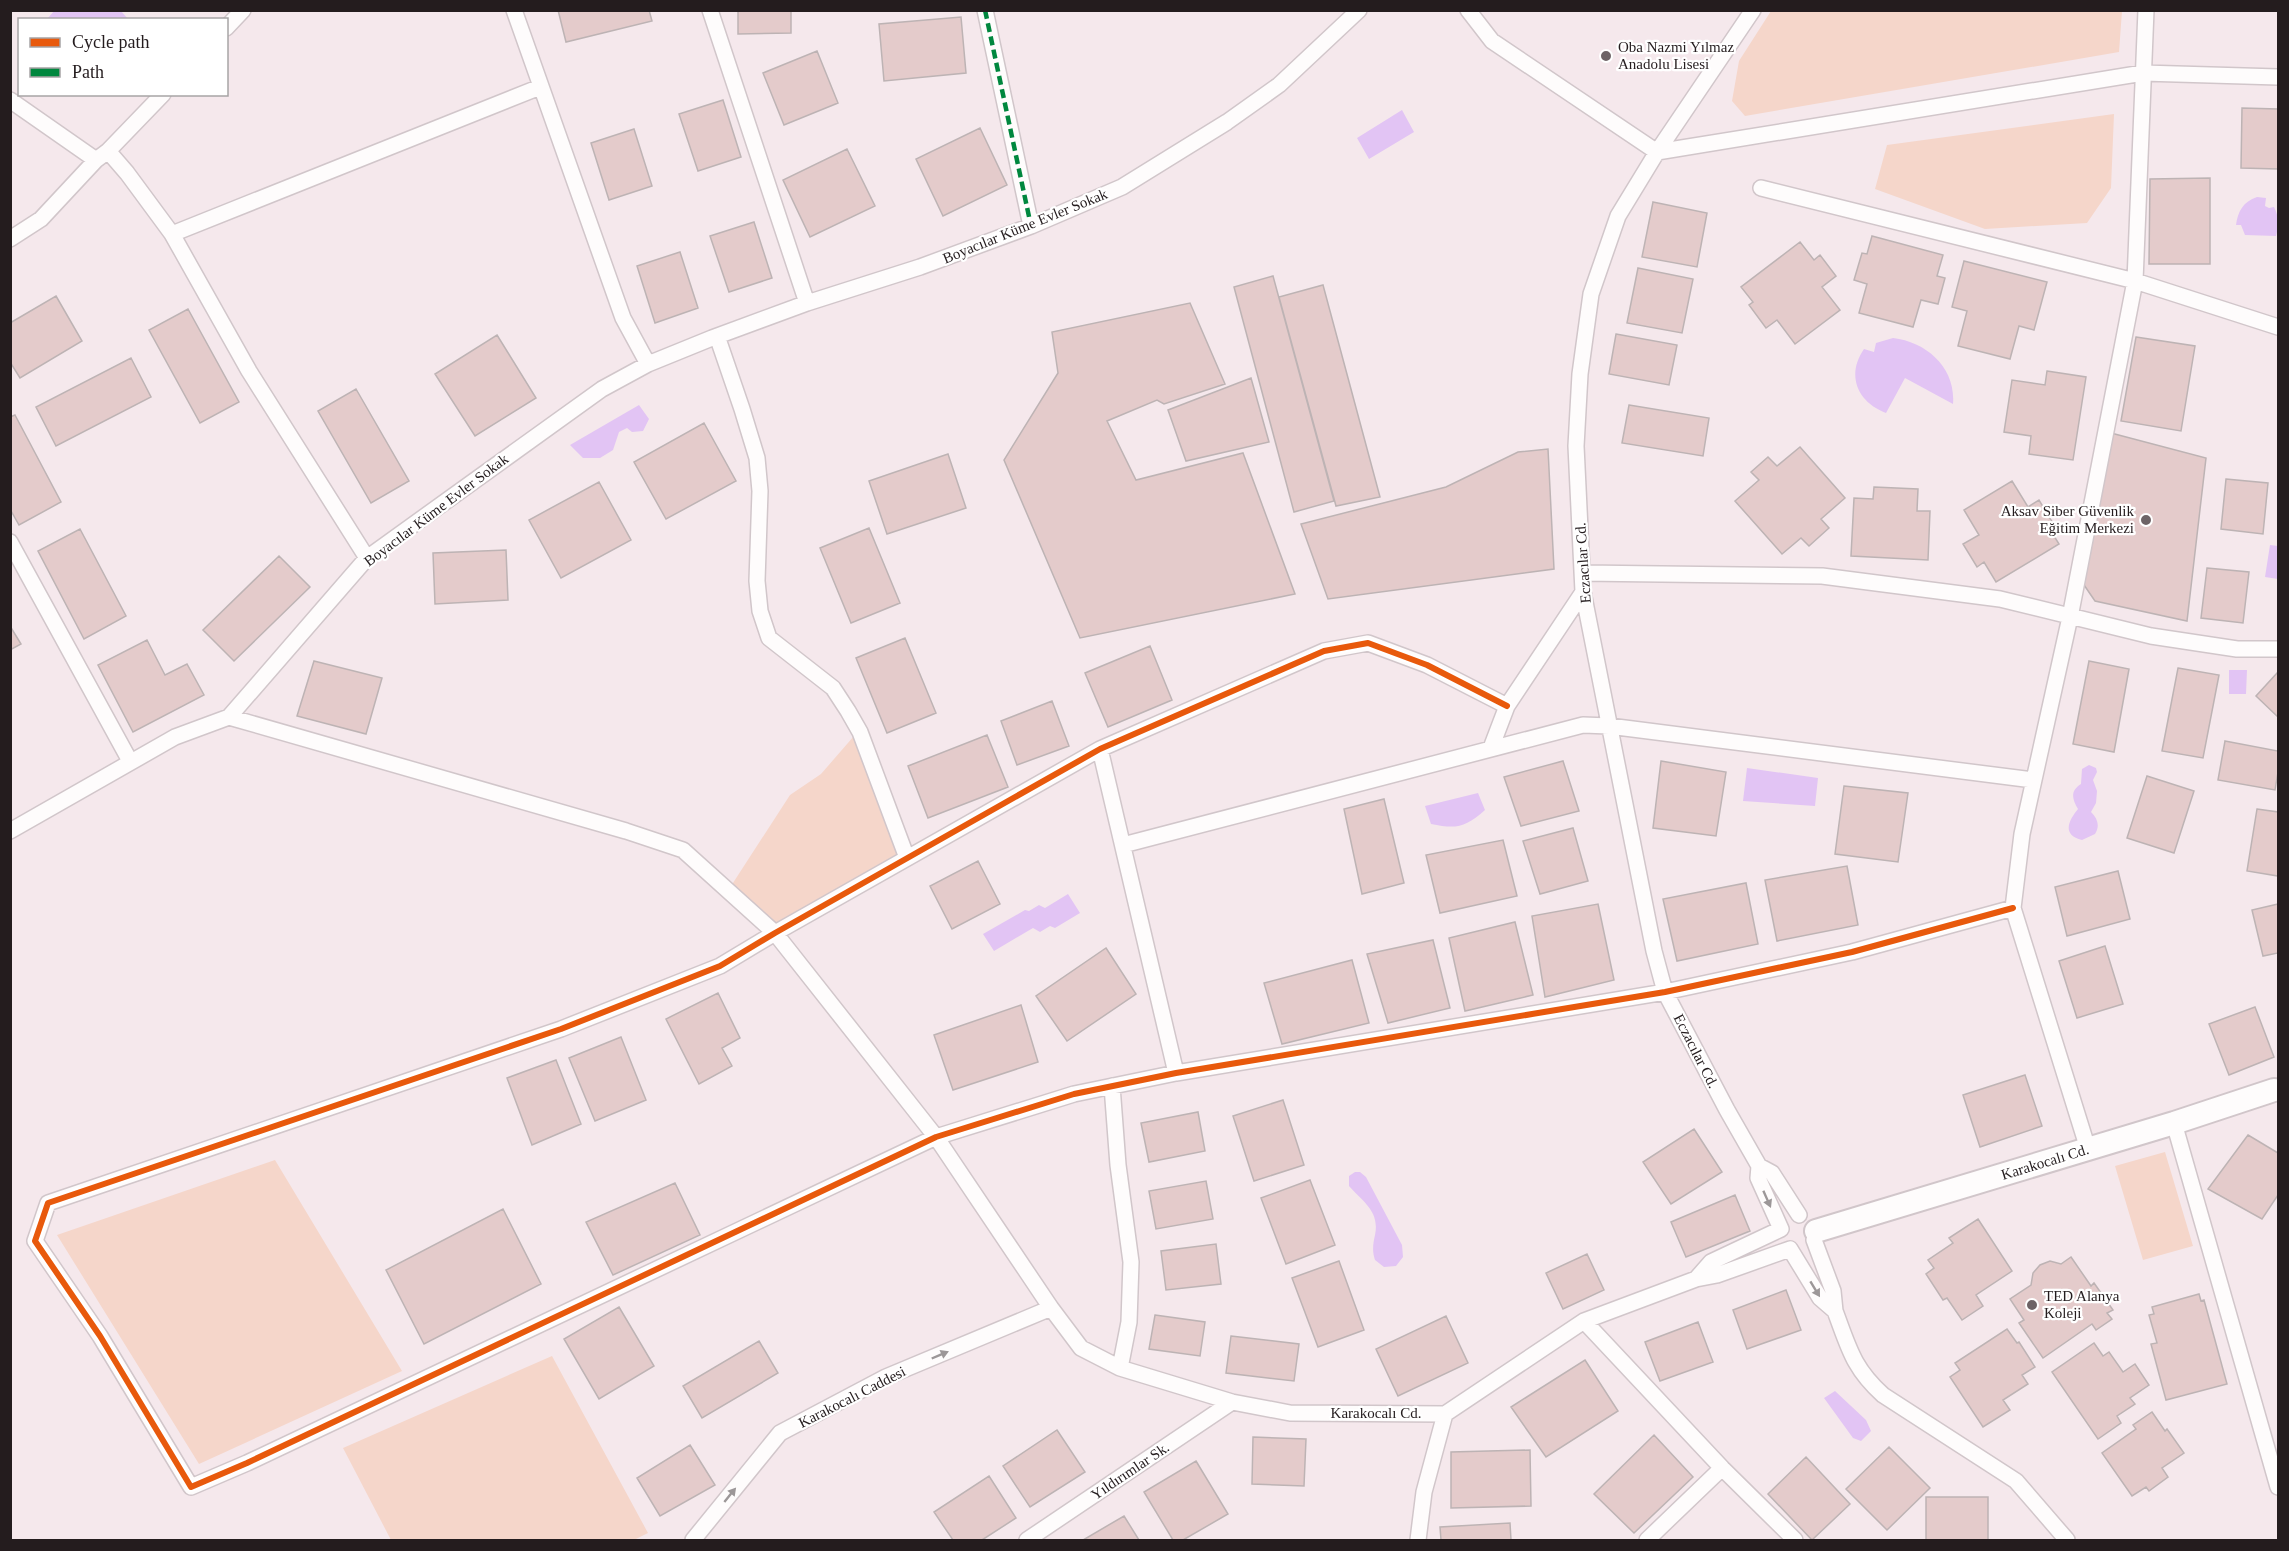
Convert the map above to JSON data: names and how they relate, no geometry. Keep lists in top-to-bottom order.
{
  "streets": {
    "street": [
      "Boyacılar Küme Evler Sokak",
      "Eczacılar Cd.",
      "Karakocalı Cd.",
      "Karakocalı Caddesi",
      "Yıldırımlar Sk."
    ]
  },
  "crossings": [
    ["Boyacılar Küme Evler Sokak", "Karakocalı Cd."],
    ["Karakocalı Cd.", "Karakocalı Caddesi"],
    ["Karakocalı Cd.", "Yıldırımlar Sk."]
  ],
  "one_way": ["Karakocalı Caddesi"],
  "places": ["Oba Nazmi Yılmaz Anadolu Lisesi", "Aksav Siber Güvenlik Eğitim Merkezi", "TED Alanya Koleji"],
  "legend": ["Cycle path", "Path"]
}
